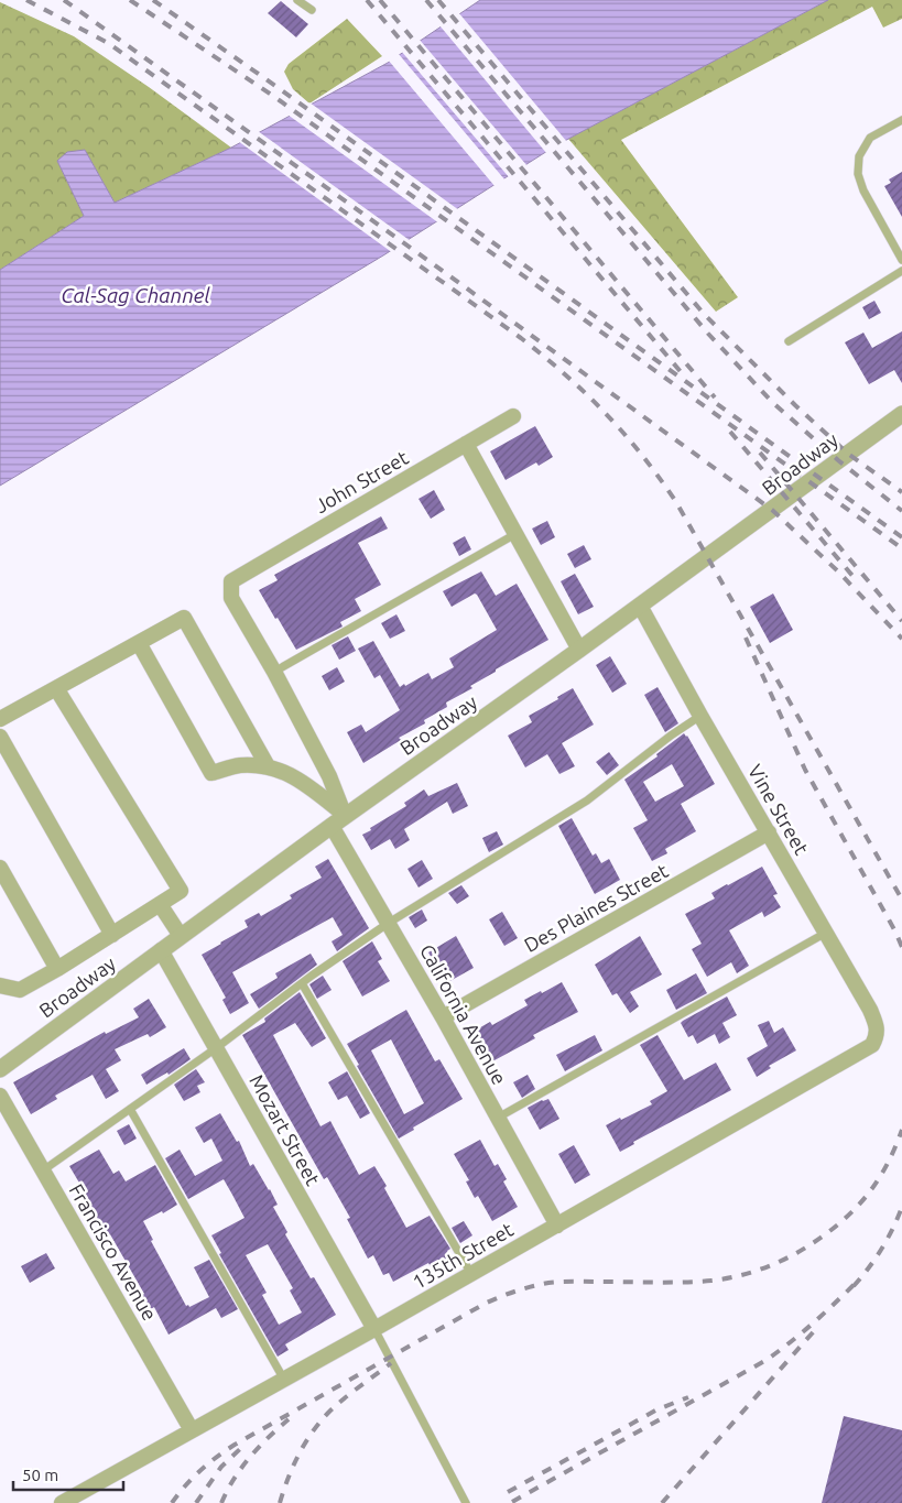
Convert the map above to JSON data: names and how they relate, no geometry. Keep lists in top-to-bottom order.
{
  "streets": {
    "street": [
      "Broadway",
      "John Street",
      "Vine Street",
      "Des Plaines Street",
      "California Avenue",
      "Mozart Street",
      "Francisco Avenue",
      "135th Street"
    ]
  },
  "crossings": [
    ["Broadway", "Vine Street"],
    ["Broadway", "California Avenue"],
    ["Broadway", "Mozart Street"],
    ["John Street", "California Avenue"],
    ["Vine Street", "Des Plaines Street"],
    ["Vine Street", "135th Street"],
    ["Des Plaines Street", "California Avenue"],
    ["California Avenue", "135th Street"],
    ["Mozart Street", "135th Street"],
    ["Francisco Avenue", "135th Street"]
  ],
  "water": ["Cal-Sag Channel"],
  "scale_bar": "50 m"
}
